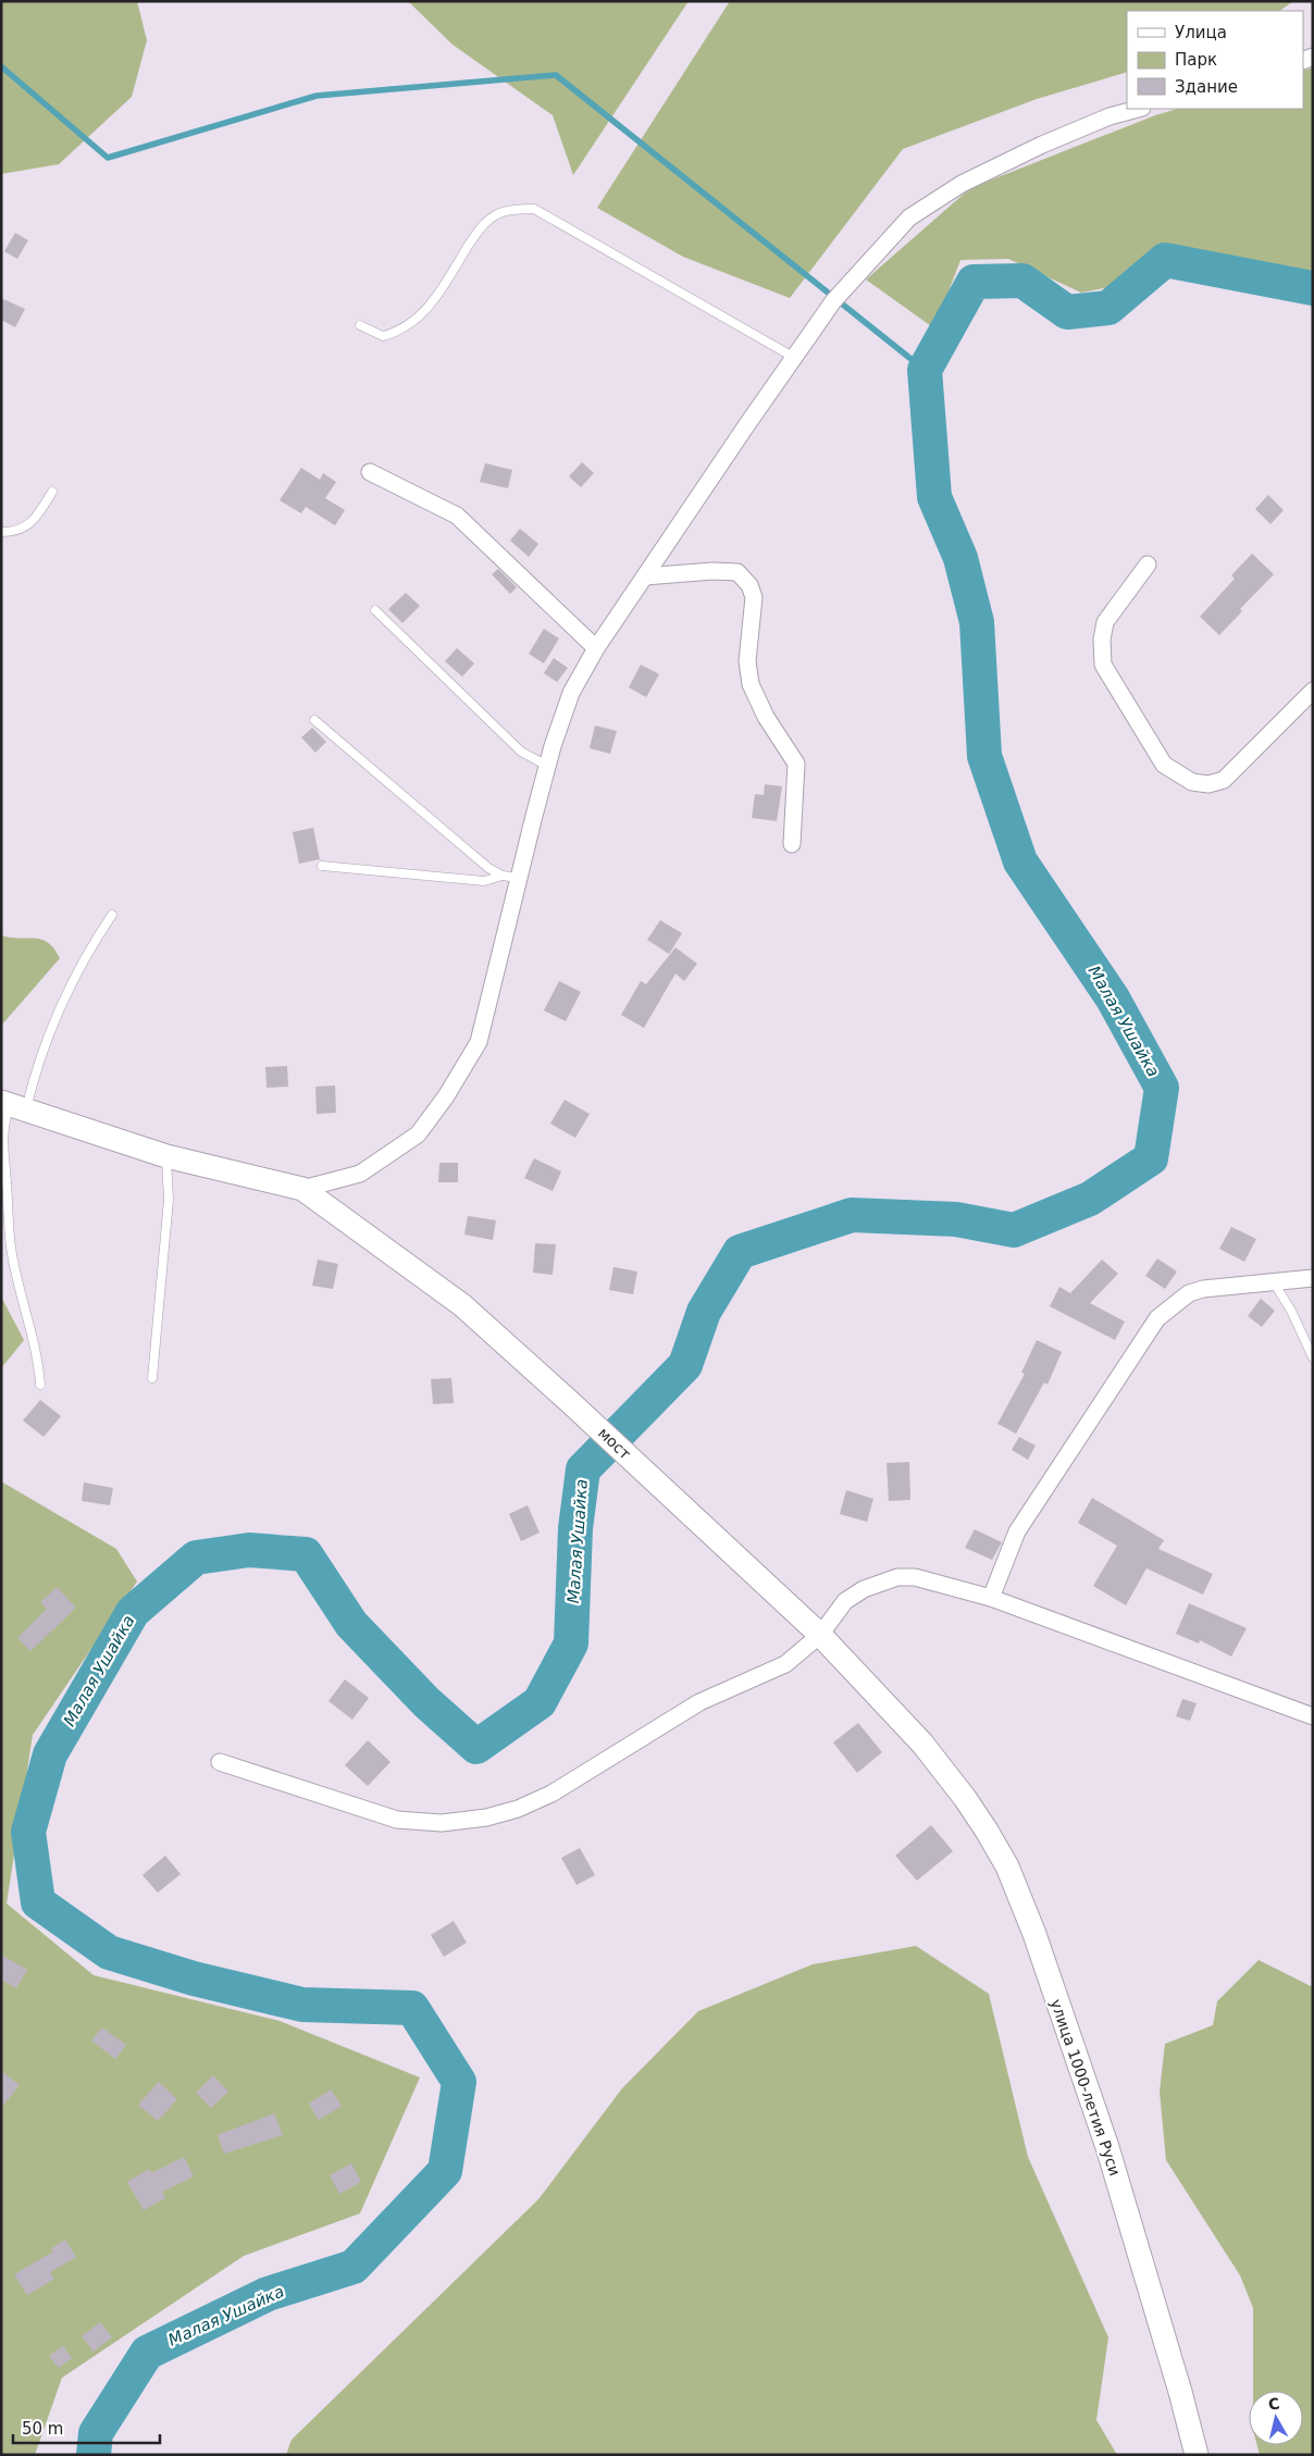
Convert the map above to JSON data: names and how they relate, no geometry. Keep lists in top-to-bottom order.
{
  "streets": {
    "street": ["мост", "улица 1000-летия Руси"]
  },
  "crossings": [
    ["мост", "улица 1000-летия Руси"]
  ],
  "water": ["Малая Ушайка"],
  "legend": ["Улица", "Парк", "Здание"],
  "scale_bar": "50 m",
  "north": "top"
}
